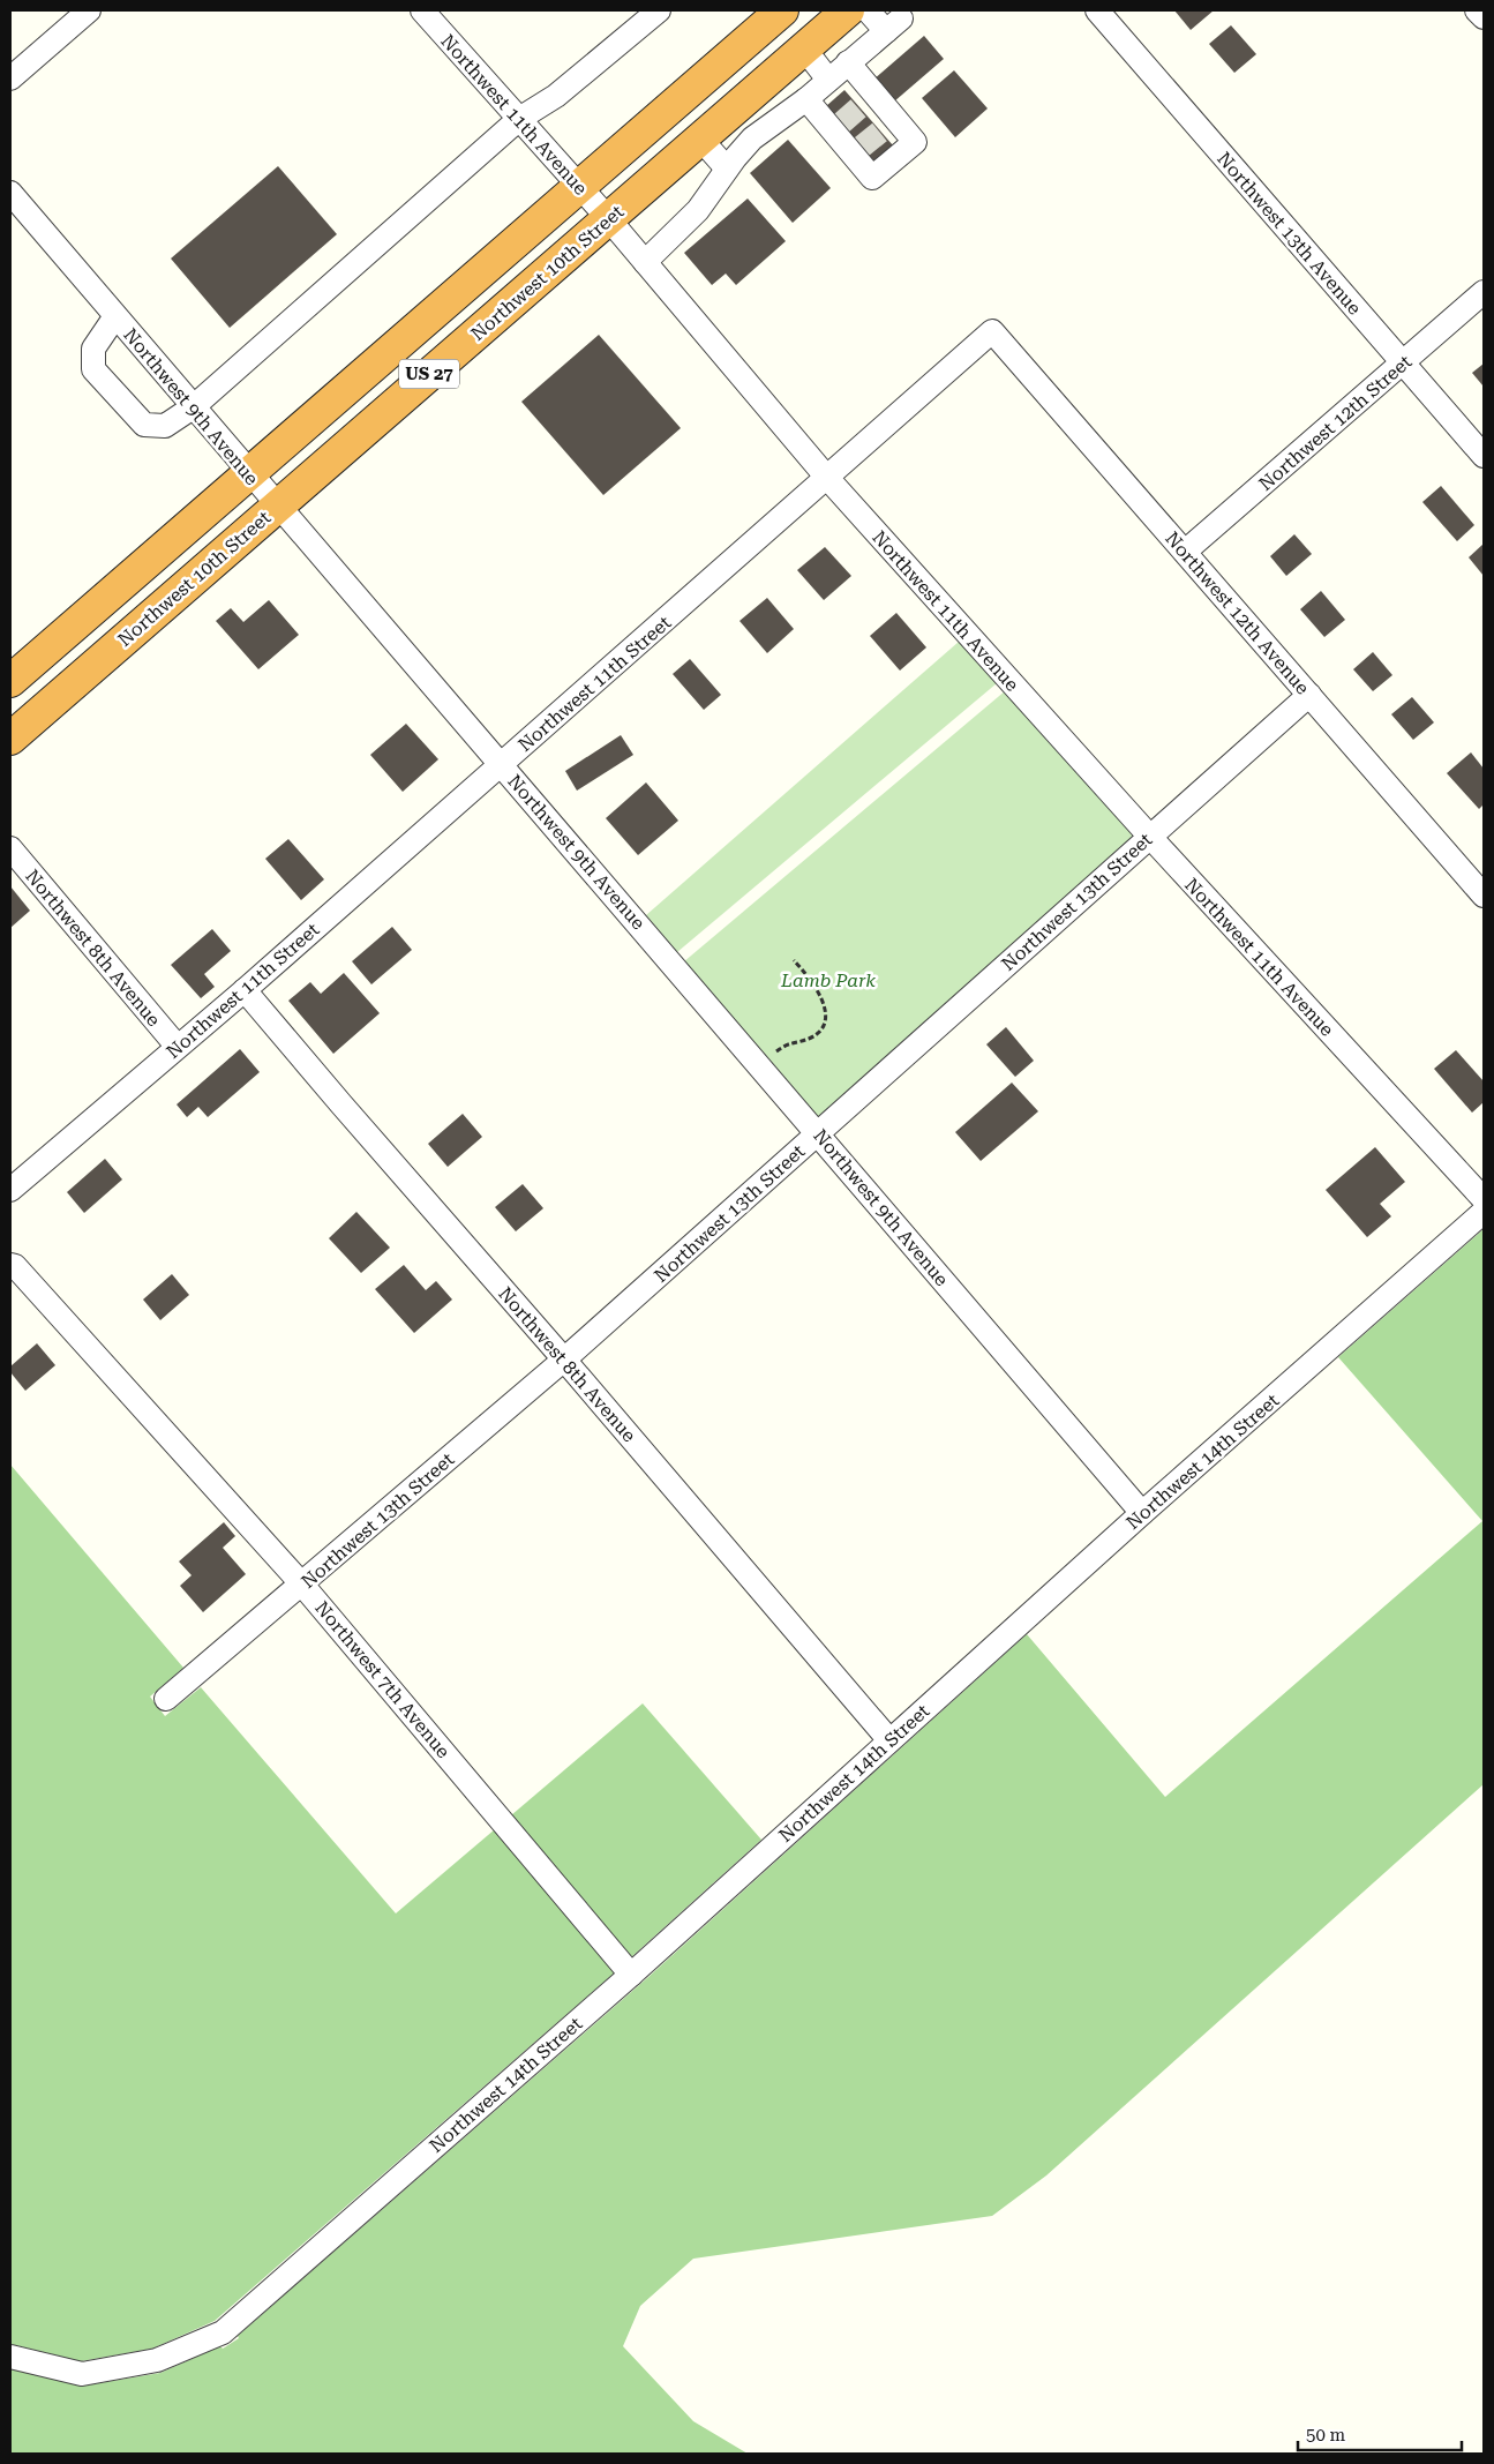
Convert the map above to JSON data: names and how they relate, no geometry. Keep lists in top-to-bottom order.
{
  "streets": {
    "highway": ["Northwest 10th Street", "US 27"],
    "street": [
      "Northwest 11th Avenue",
      "Northwest 13th Avenue",
      "Northwest 9th Avenue",
      "Northwest 12th Street",
      "Northwest 12th Avenue",
      "Northwest 11th Street",
      "Northwest 13th Street",
      "Northwest 8th Avenue",
      "Northwest 14th Street",
      "Northwest 7th Avenue"
    ]
  },
  "crossings": [
    ["Northwest 11th Avenue", "Northwest 10th Street"],
    ["Northwest 11th Avenue", "US 27"],
    ["Northwest 11th Avenue", "Northwest 11th Street"],
    ["Northwest 11th Avenue", "Northwest 13th Street"],
    ["Northwest 13th Avenue", "Northwest 12th Street"],
    ["Northwest 10th Street", "Northwest 9th Avenue"],
    ["US 27", "Northwest 9th Avenue"],
    ["Northwest 9th Avenue", "Northwest 11th Street"],
    ["Northwest 9th Avenue", "Northwest 13th Street"],
    ["Northwest 9th Avenue", "Northwest 14th Street"],
    ["Northwest 12th Street", "Northwest 12th Avenue"],
    ["Northwest 12th Avenue", "Northwest 11th Street"],
    ["Northwest 12th Avenue", "Northwest 13th Street"],
    ["Northwest 11th Street", "Northwest 8th Avenue"],
    ["Northwest 13th Street", "Northwest 8th Avenue"],
    ["Northwest 13th Street", "Northwest 7th Avenue"],
    ["Northwest 8th Avenue", "Northwest 14th Street"],
    ["Northwest 14th Street", "Northwest 7th Avenue"]
  ],
  "parks": ["Lamb Park"],
  "scale_bar": "50 m"
}
